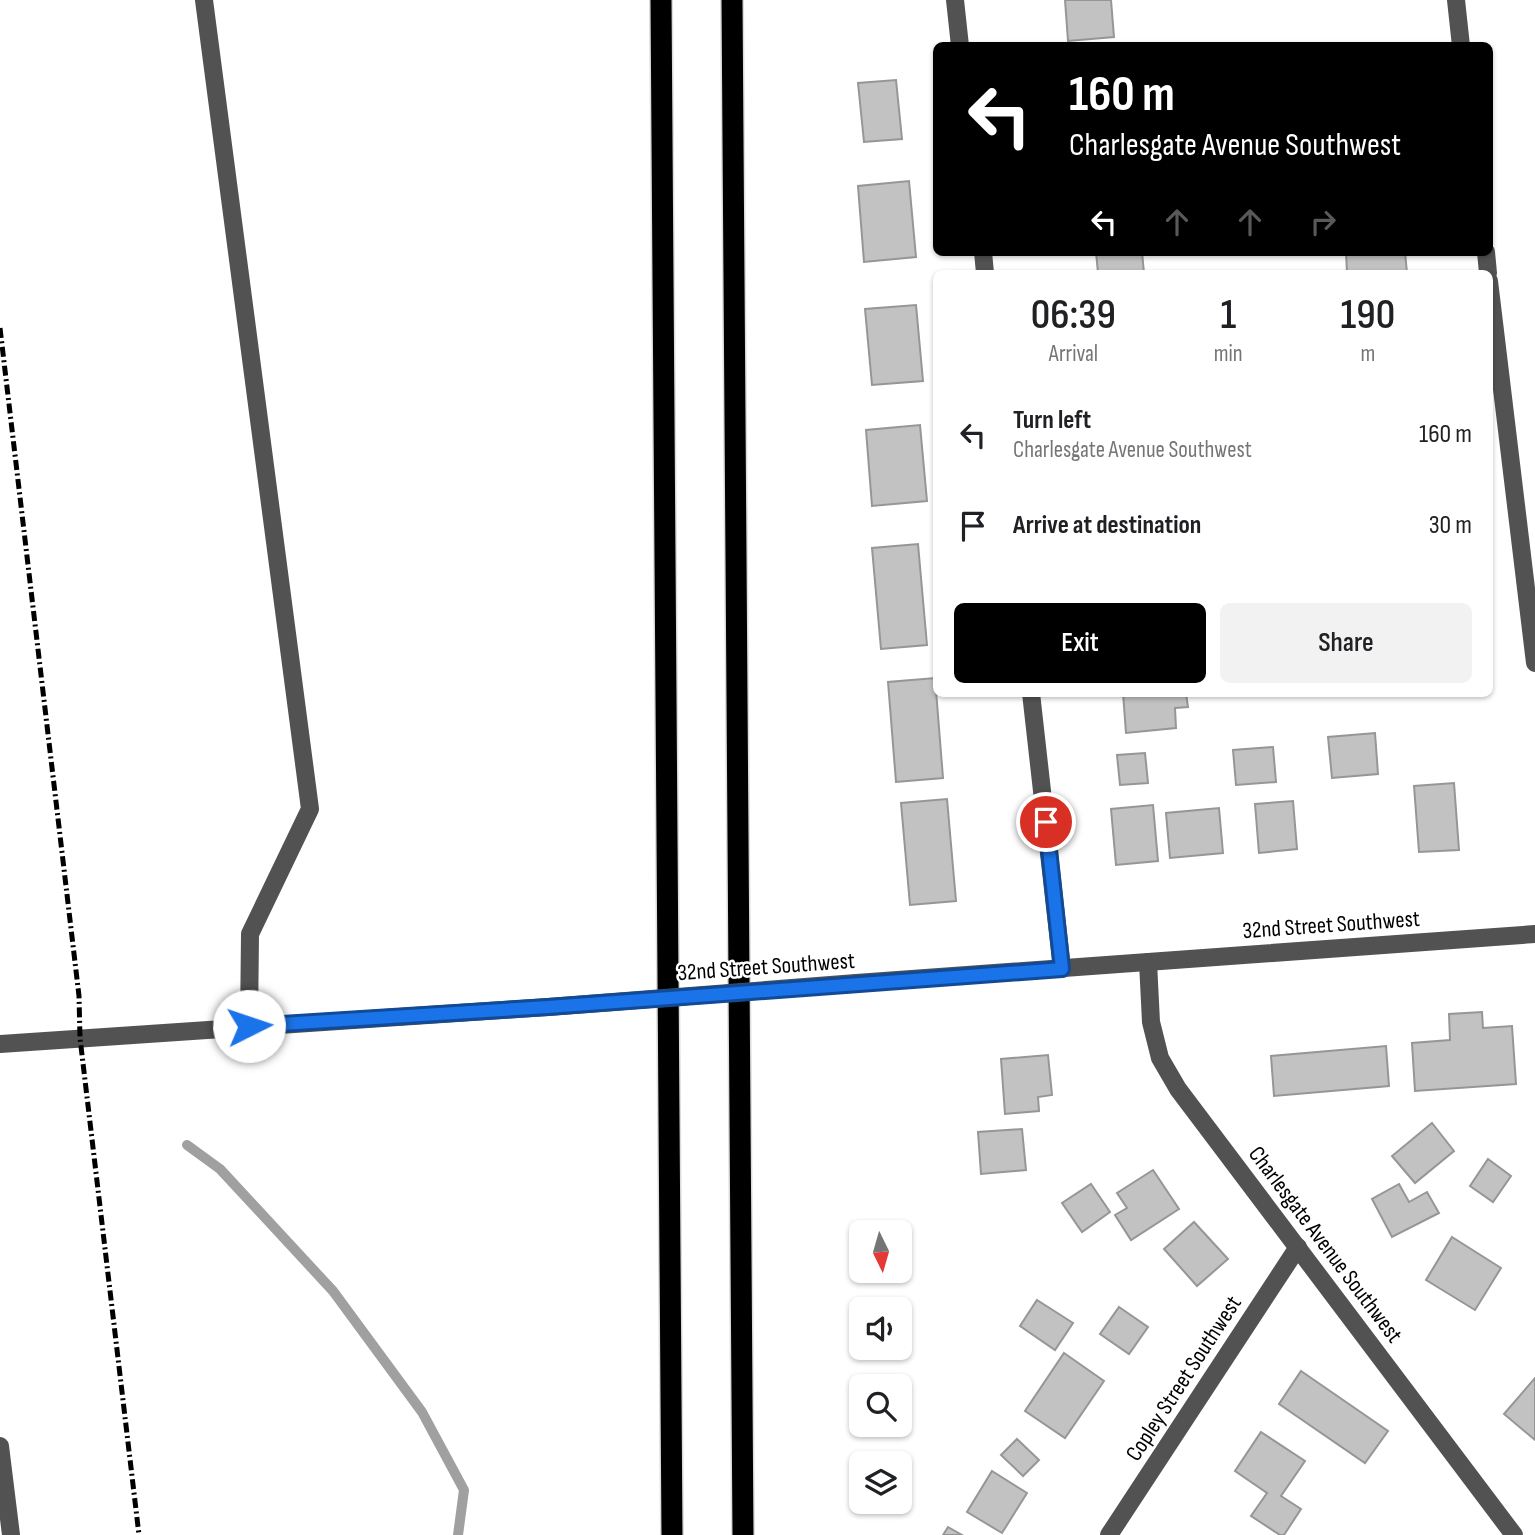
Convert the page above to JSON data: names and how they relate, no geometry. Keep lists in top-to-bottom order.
{
  "streets": {
    "street": ["32nd Street Southwest", "Charlesgate Avenue Southwest", "Copley Street Southwest"]
  },
  "crossings": [
    ["32nd Street Southwest", "Charlesgate Avenue Southwest"],
    ["Charlesgate Avenue Southwest", "Copley Street Southwest"]
  ],
  "north": "bottom",
  "page": {
    "turn": ["160 m", "Charlesgate Avenue Southwest"],
    "eta": [
      "06:39",
      "Arrival",
      "1",
      "min",
      "190",
      "m"
    ],
    "list": [
      {
        "name": "Turn left",
        "note": "Charlesgate Avenue Southwest",
        "value": "160 m"
      },
      {
        "name": "Arrive at destination",
        "value": "30 m"
      }
    ],
    "buttons": ["Exit", "Share"]
  }
}
